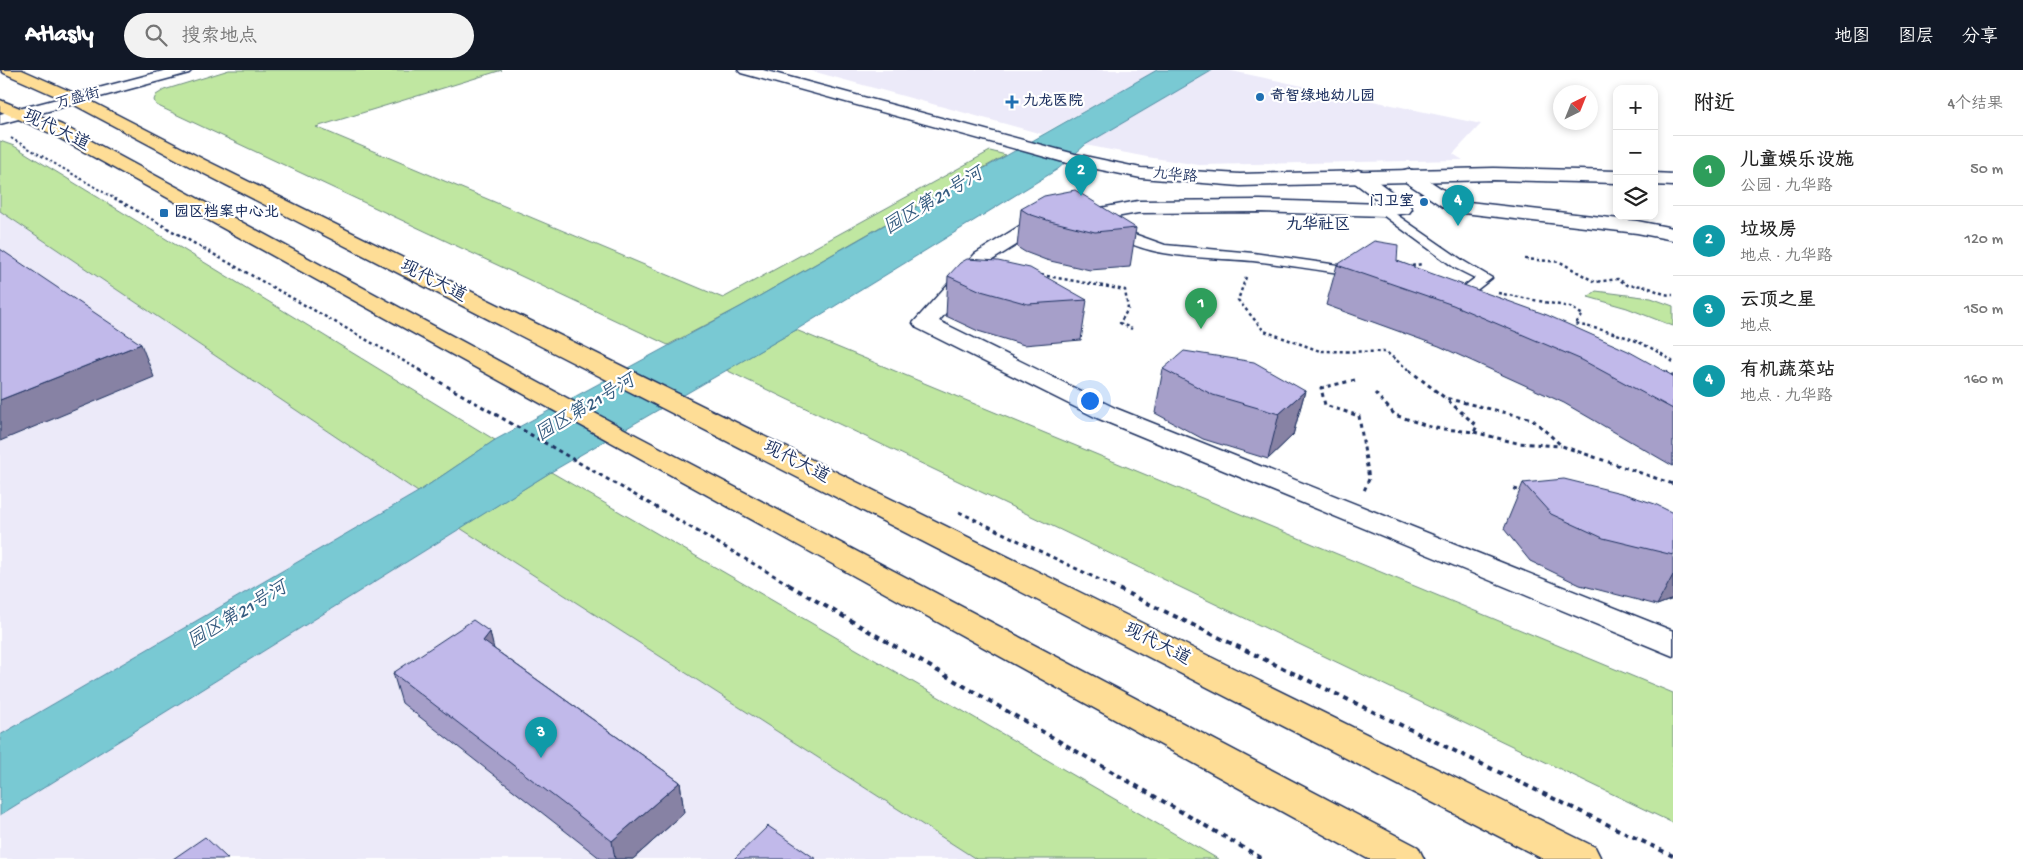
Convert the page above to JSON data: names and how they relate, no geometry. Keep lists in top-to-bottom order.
{
  "streets": {
    "main road": ["现代大道"],
    "street": ["万盛街", "九华路"]
  },
  "crossings": [
    ["万盛街", "现代大道"]
  ],
  "districts": ["九华社区"],
  "water": ["园区第21号河"],
  "places": {
    "other": ["奇智绿地幼儿园", "门卫室"],
    "health": ["九龙医院"],
    "transit": ["园区档案中心北"]
  },
  "north": "top right",
  "page": {
    "header": "Atlasly",
    "search": "搜索地点",
    "nav": ["地图", "图层", "分享"],
    "heading": ["附近", "4个结果"],
    "map_buttons": ["+", "−"],
    "list": [
      {
        "mark": "1",
        "name": "儿童娱乐设施",
        "note": "公园 · 九华路",
        "value": "50 m"
      },
      {
        "mark": "2",
        "name": "垃圾房",
        "note": "地点 · 九华路",
        "value": "120 m"
      },
      {
        "mark": "3",
        "name": "云顶之星",
        "note": "地点",
        "value": "150 m"
      },
      {
        "mark": "4",
        "name": "有机蔬菜站",
        "note": "地点 · 九华路",
        "value": "160 m"
      }
    ],
    "pins": [
      "2",
      "4",
      "1",
      "3"
    ]
  }
}
